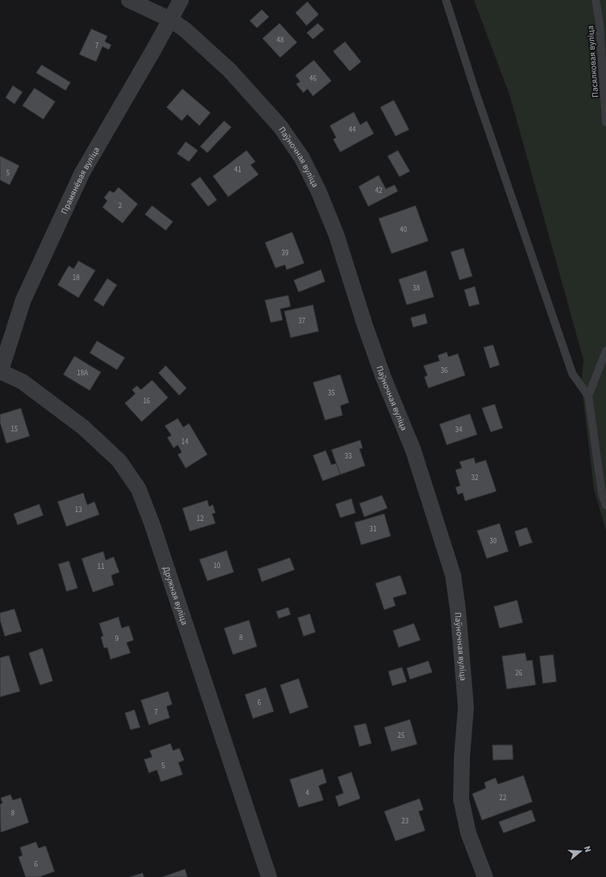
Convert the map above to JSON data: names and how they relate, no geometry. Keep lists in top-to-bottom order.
{
  "streets": {
    "street": ["Паўночная вуліца", "Прамянёвая вуліца", "Дружная вуліца"],
    "lane": ["Пасялковая вуліца"]
  },
  "crossings": [
    ["Паўночная вуліца", "Прамянёвая вуліца"],
    ["Прамянёвая вуліца", "Дружная вуліца"]
  ],
  "house_numbers": [
    "48",
    "7",
    "46",
    "44",
    "41",
    "5",
    "42",
    "2",
    "40",
    "39",
    "18",
    "38",
    "37",
    "36",
    "18А",
    "35",
    "16",
    "15",
    "34",
    "14",
    "33",
    "32",
    "13",
    "12",
    "31",
    "30",
    "10",
    "11",
    "8",
    "9",
    "26",
    "6",
    "7",
    "25",
    "5",
    "4",
    "22",
    "8",
    "23",
    "6"
  ],
  "north": "right"
}
